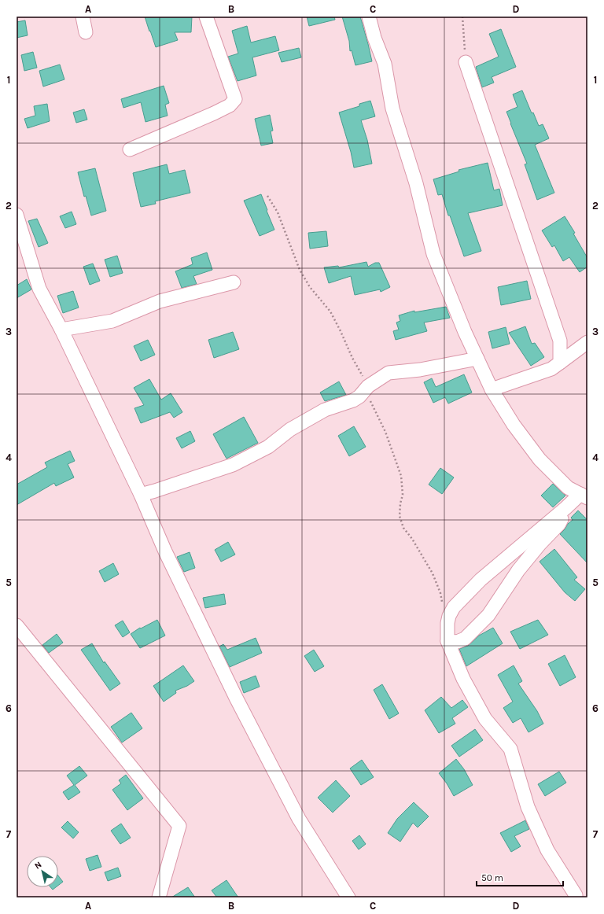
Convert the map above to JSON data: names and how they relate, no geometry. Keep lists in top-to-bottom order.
{
  "scale_bar": "50 m",
  "north": "top left",
  "grid": {
    "columns": [
      "A",
      "B",
      "C",
      "D"
    ],
    "rows": [
      "1",
      "2",
      "3",
      "4",
      "5",
      "6",
      "7"
    ]
  }
}
